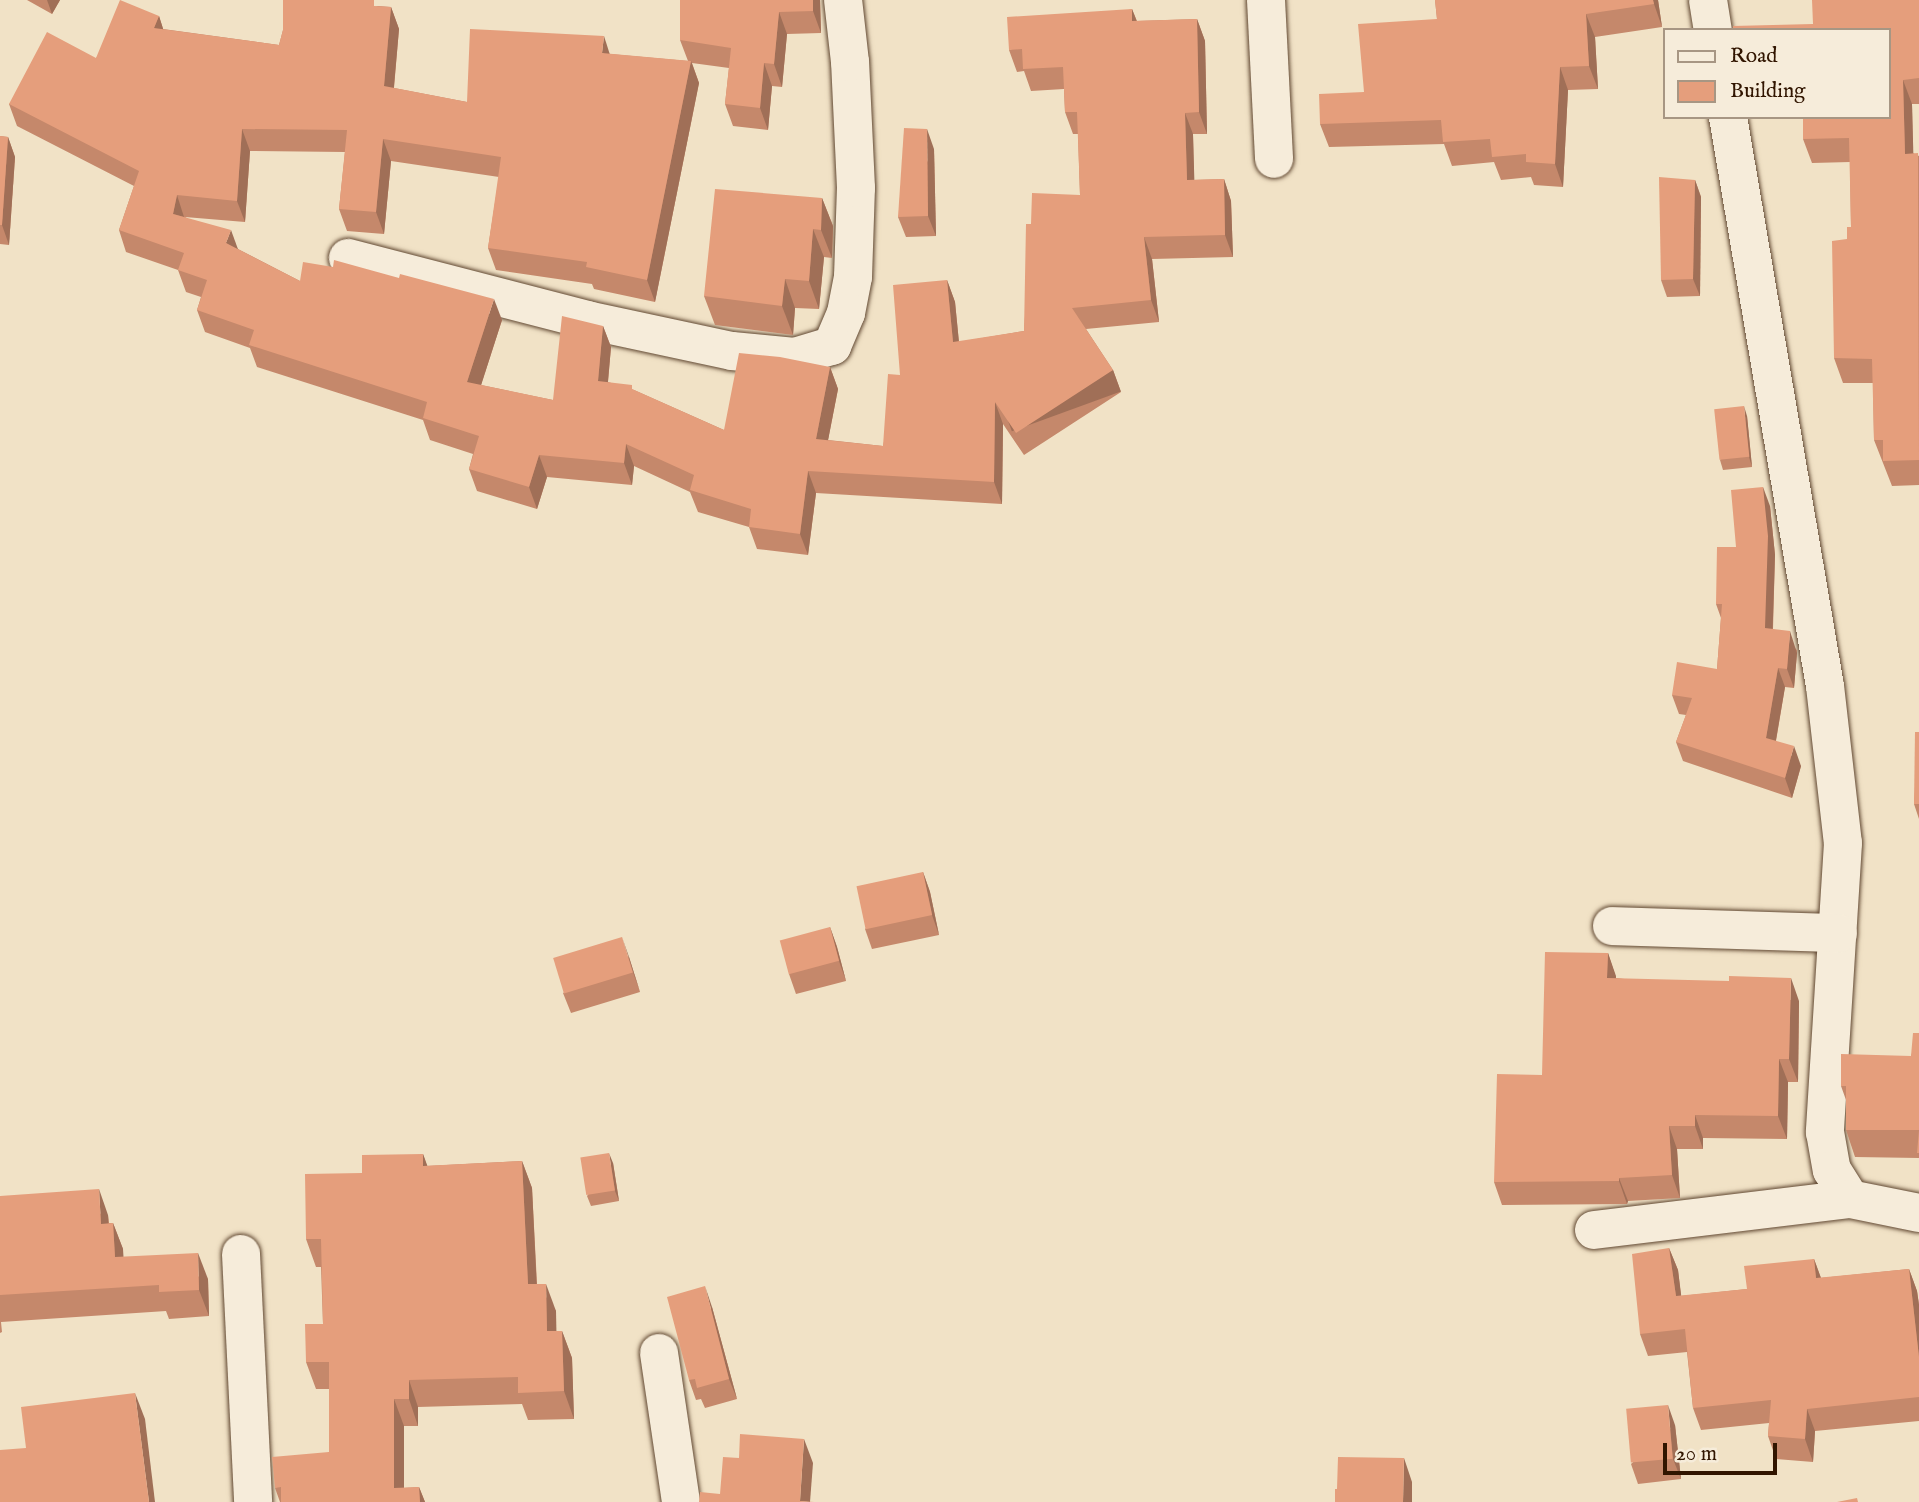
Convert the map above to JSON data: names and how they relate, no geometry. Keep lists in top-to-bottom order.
{
  "legend": ["Road", "Building"],
  "scale_bar": "20 m"
}
